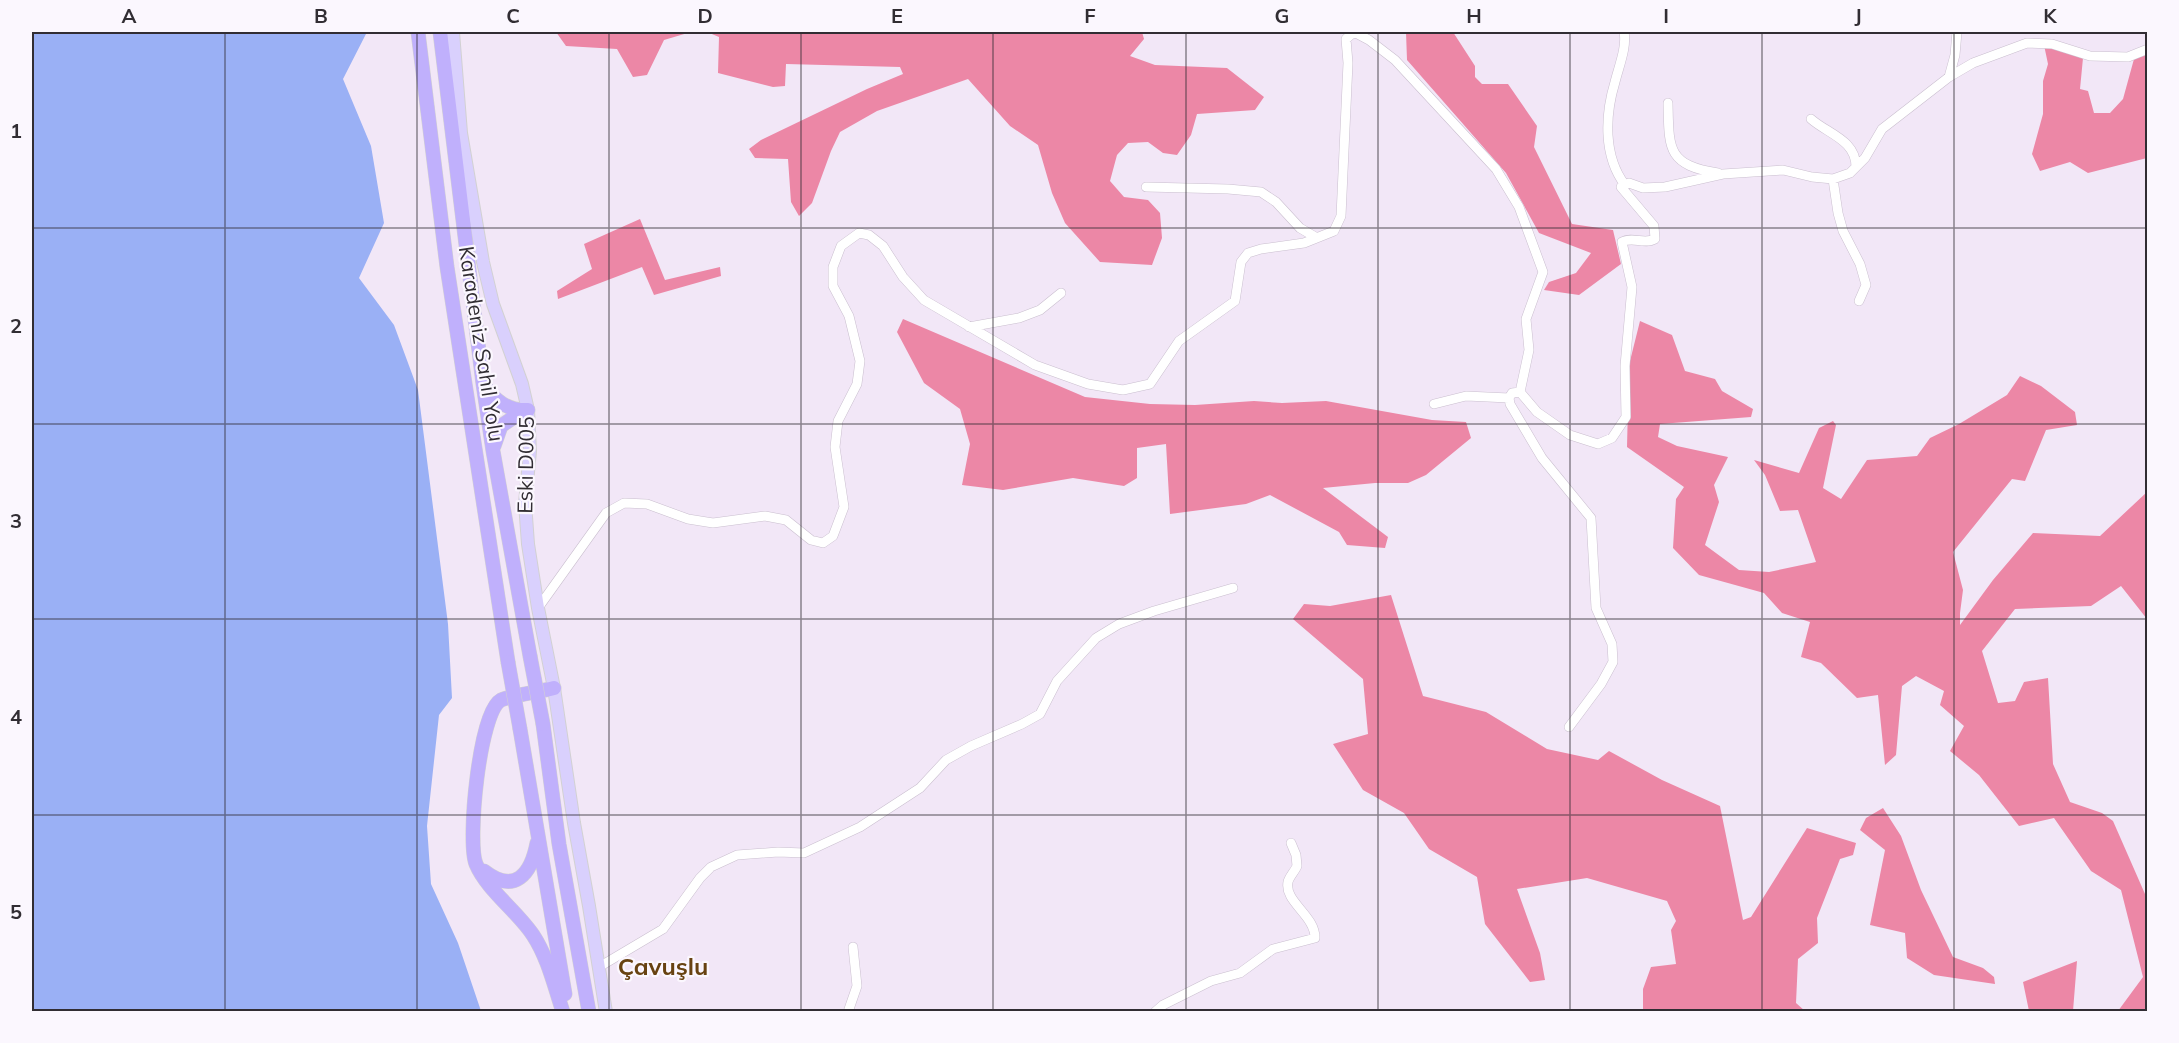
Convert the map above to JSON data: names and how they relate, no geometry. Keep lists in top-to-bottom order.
{
  "streets": {
    "highway": ["Karadeniz Sahil Yolu"],
    "main road": ["Eski D005"]
  },
  "districts": ["Çavuşlu"],
  "grid": {
    "columns": [
      "A",
      "B",
      "C",
      "D",
      "E",
      "F",
      "G",
      "H",
      "I",
      "J",
      "K"
    ],
    "rows": [
      "1",
      "2",
      "3",
      "4",
      "5"
    ]
  }
}
